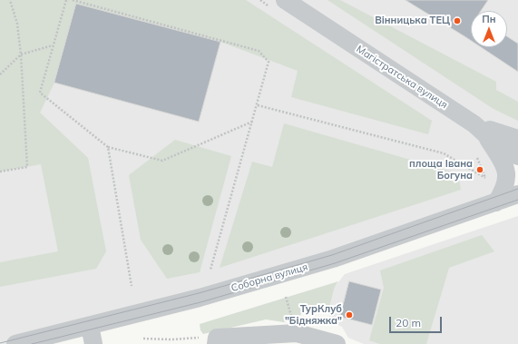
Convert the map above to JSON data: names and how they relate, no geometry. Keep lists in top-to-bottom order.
{
  "streets": {
    "street": ["Магістратська вулиця", "Соборна вулиця"]
  },
  "places": ["Вінницька ТЕЦ", "площа Івана Богуна", "ТурКлуб \"Бідняжка\""],
  "scale_bar": "20 m",
  "north": "top"
}
